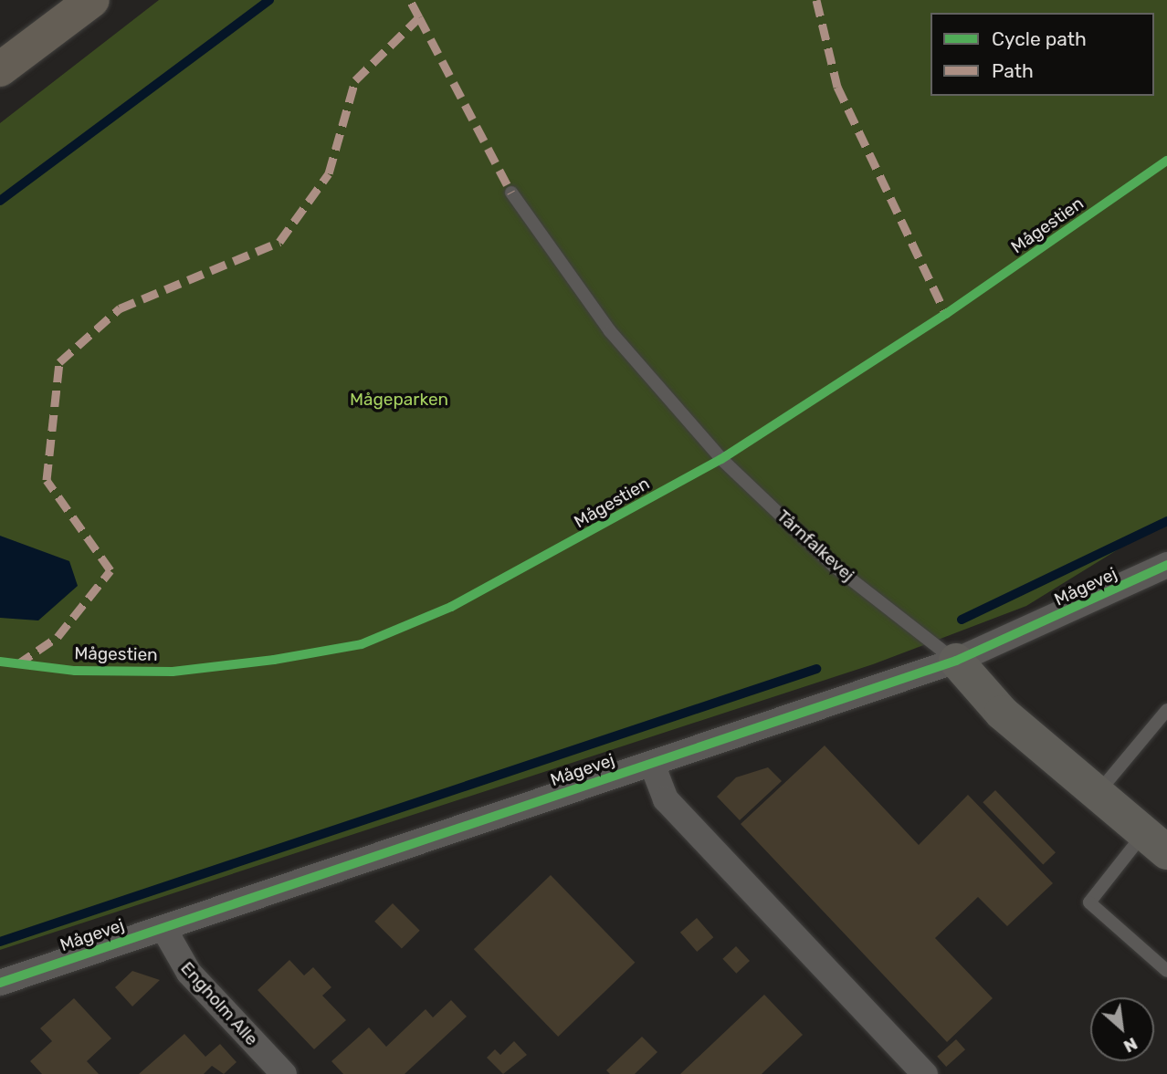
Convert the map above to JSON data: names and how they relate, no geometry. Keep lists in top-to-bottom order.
{
  "streets": {
    "street": ["Tårnfalkevej", "Mågevej", "Engholm Alle"],
    "cycle path": ["Mågestien"]
  },
  "crossings": [
    ["Tårnfalkevej", "Mågevej"],
    ["Mågevej", "Engholm Alle"]
  ],
  "parks": ["Mågeparken"],
  "legend": ["Cycle path", "Path"],
  "north": "bottom right"
}
